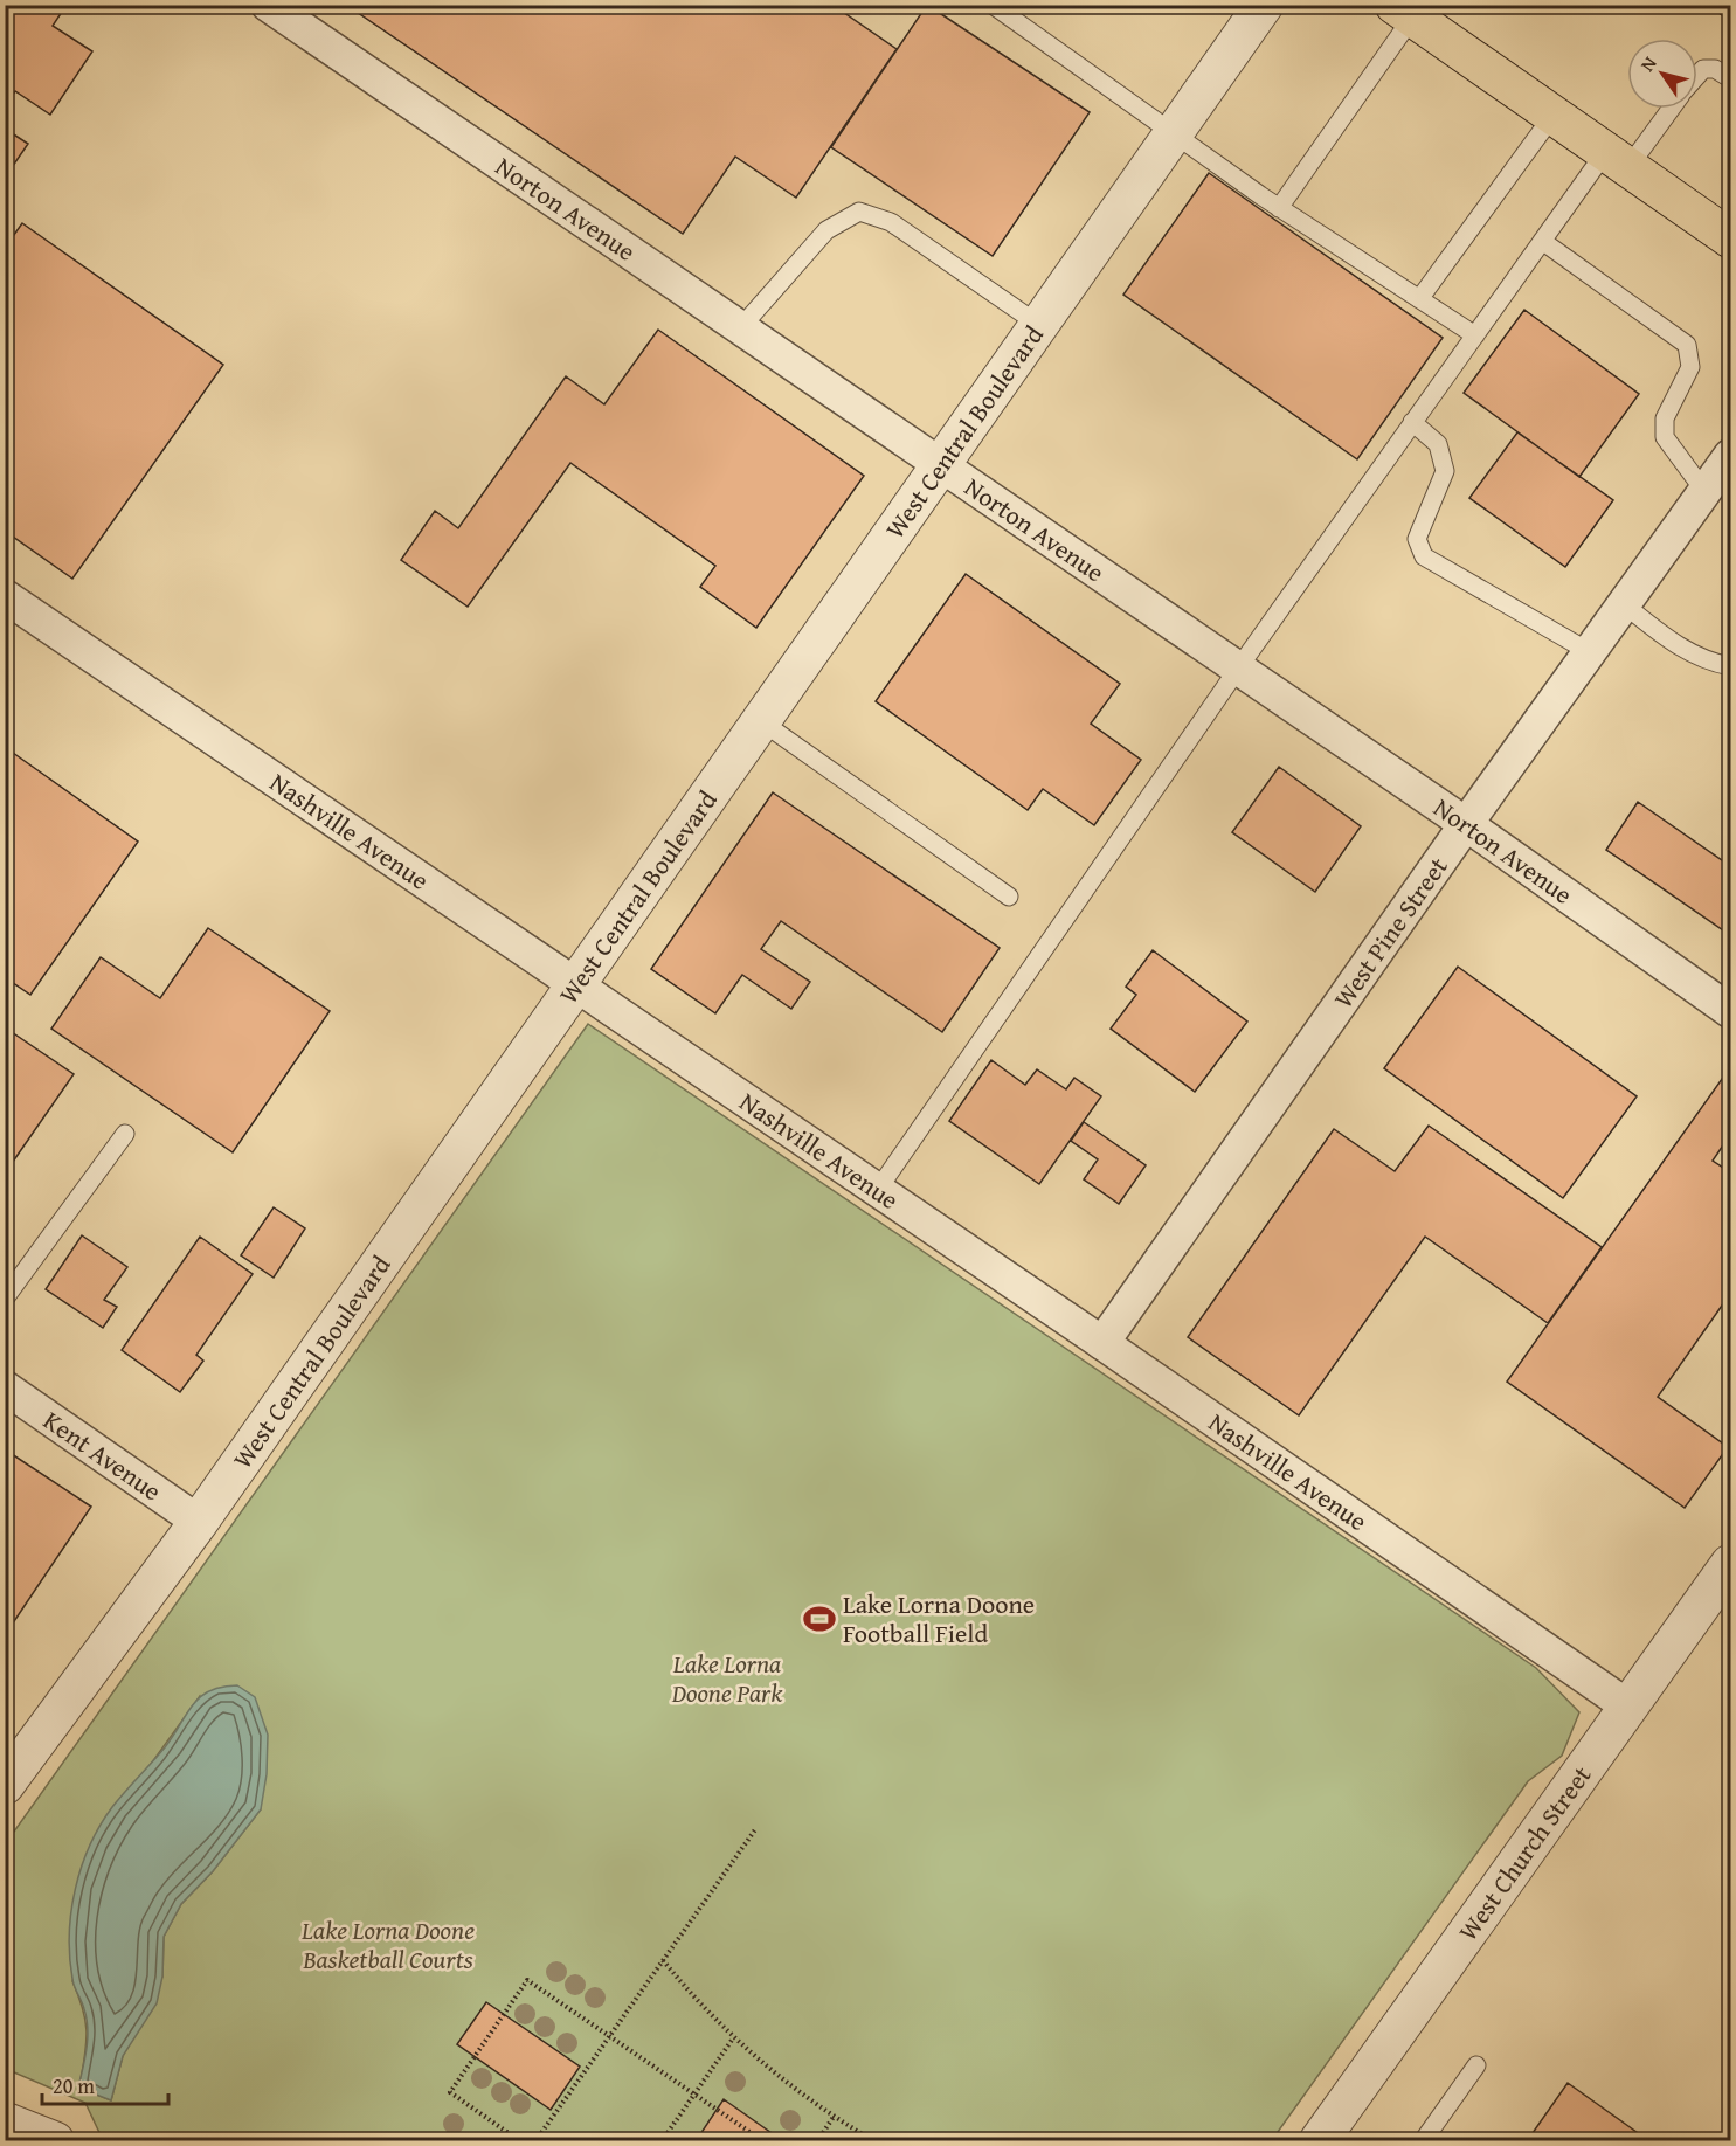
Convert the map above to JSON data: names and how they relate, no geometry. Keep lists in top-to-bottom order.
{
  "streets": {
    "street": [
      "Norton Avenue",
      "West Central Boulevard",
      "Nashville Avenue",
      "West Pine Street",
      "Kent Avenue",
      "West Church Street"
    ]
  },
  "crossings": [
    ["Norton Avenue", "West Central Boulevard"],
    ["Norton Avenue", "West Pine Street"],
    ["West Central Boulevard", "Nashville Avenue"],
    ["West Central Boulevard", "Kent Avenue"],
    ["Nashville Avenue", "West Pine Street"],
    ["Nashville Avenue", "West Church Street"]
  ],
  "parks": ["Lake Lorna Doone Park", "Lake Lorna Doone Basketball Courts"],
  "places": {
    "sports": ["Lake Lorna Doone Football Field"]
  },
  "scale_bar": "20 m",
  "north": "top left"
}
